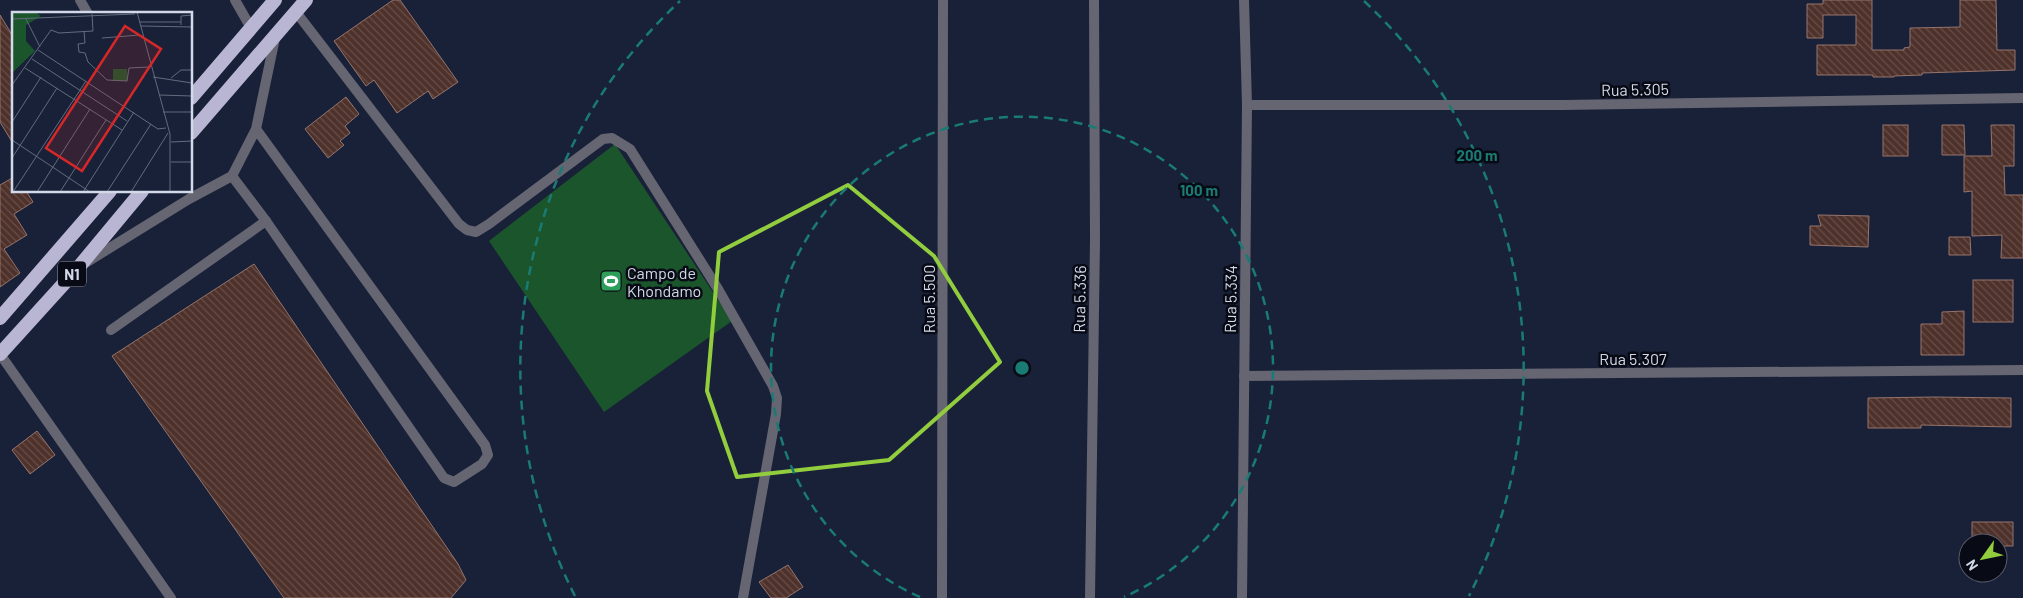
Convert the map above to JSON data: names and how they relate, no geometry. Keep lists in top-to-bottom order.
{
  "streets": {
    "highway": ["N1"],
    "street": [
      "Rua 5.305",
      "Rua 5.500",
      "Rua 5.336",
      "Rua 5.334",
      "Rua 5.307"
    ]
  },
  "crossings": [
    ["Rua 5.305", "Rua 5.334"],
    ["Rua 5.334", "Rua 5.307"]
  ],
  "places": {
    "sports": ["Campo de Khondamo"]
  },
  "north": "bottom left",
  "rings": ["200 m", "100 m"]
}
